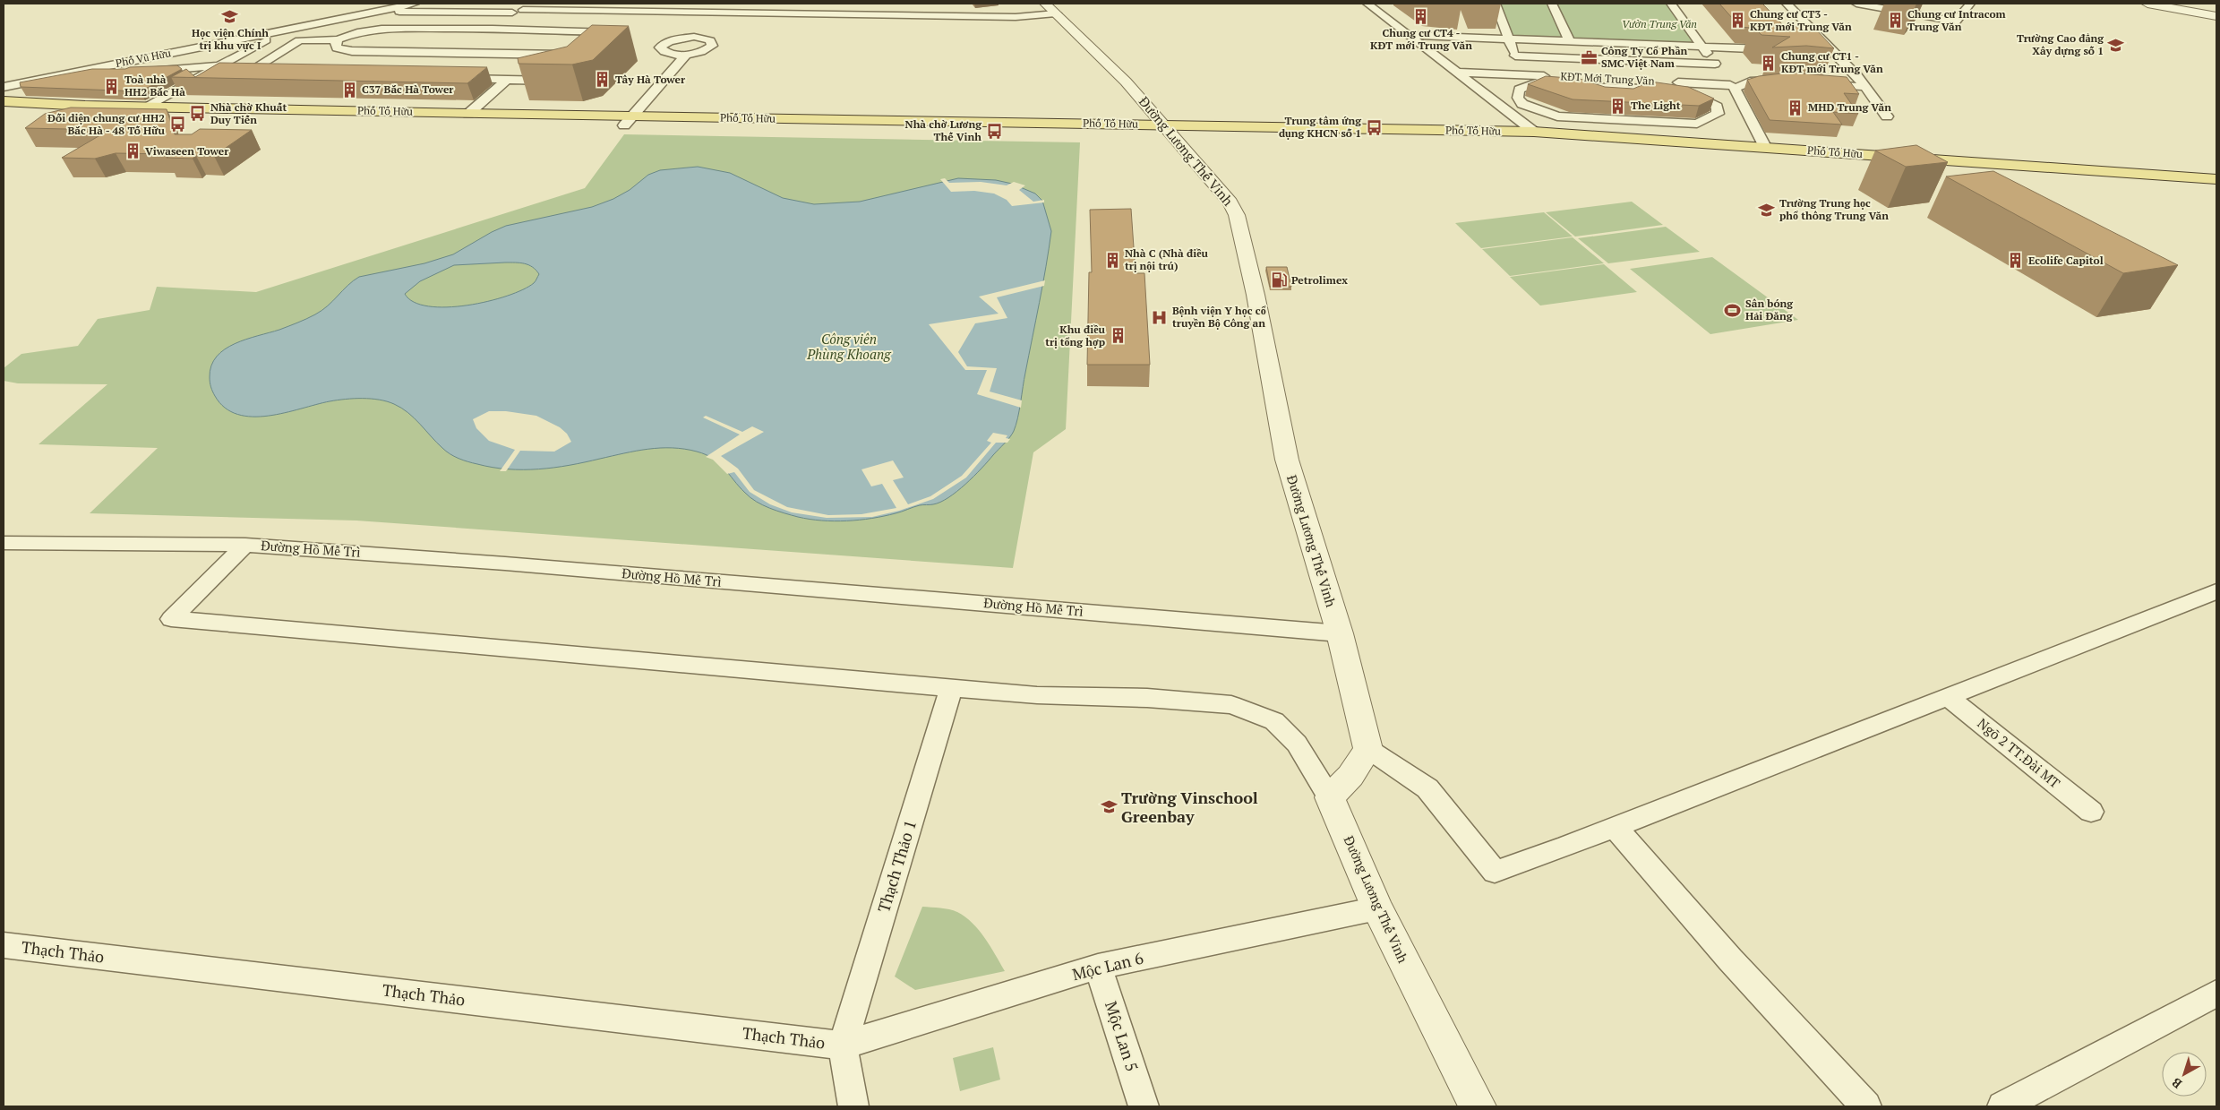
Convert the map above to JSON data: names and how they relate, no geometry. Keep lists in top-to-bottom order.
{
  "streets": {
    "main road": ["Phố Tố Hữu"],
    "street": [
      "Phố Vũ Hữu",
      "KĐT Mới Trung Văn",
      "Đường Lương Thế Vinh",
      "Đường Hồ Mễ Trì",
      "Ngõ 2 TT.Đài MT",
      "Thạch Thảo 1",
      "Thạch Thảo",
      "Mộc Lan 6",
      "Mộc Lan 5"
    ]
  },
  "crossings": [
    ["Phố Tố Hữu", "Đường Lương Thế Vinh"],
    ["Đường Lương Thế Vinh", "Đường Hồ Mễ Trì"],
    ["Đường Lương Thế Vinh", "Mộc Lan 6"],
    ["Thạch Thảo 1", "Thạch Thảo"],
    ["Thạch Thảo 1", "Mộc Lan 6"],
    ["Thạch Thảo", "Mộc Lan 6"],
    ["Mộc Lan 6", "Mộc Lan 5"]
  ],
  "parks": ["Vườn Trung Văn", "Công viên Phùng Khoang"],
  "places": {
    "school or university": [
      "Học viện Chính trị khu vực I",
      "Trường Cao đẳng Xây dựng số 1",
      "Trường Trung học phổ thông Trung Văn",
      "Trường Vinschool Greenbay"
    ],
    "building": [
      "Chung cư CT4 - KĐT mới Trung Văn",
      "Chung cư CT3 - KĐT mới Trung Văn",
      "Chung cư Intracom Trung Văn",
      "Chung cư CT1 - KĐT mới Trung Văn",
      "Tây Hà Tower",
      "Toà nhà HH2 Bắc Hà",
      "C37 Bắc Hà Tower",
      "The Light",
      "MHD Trung Văn",
      "Viwaseen Tower",
      "Nhà C (Nhà điều trị nội trú)",
      "Ecolife Capitol",
      "Khu điều trị tổng hợp"
    ],
    "office": ["Công Ty Cổ Phần SMC Việt Nam"],
    "bus stop": [
      "Nhà chờ Khuất Duy Tiến",
      "Đối diện chung cư HH2 Bắc Hà - 48 Tố Hữu",
      "Trung tâm ứng dụng KHCN số 1",
      "Nhà chờ Lương Thế Vinh"
    ],
    "fuel station": ["Petrolimex"],
    "sports": ["Sân bóng Hải Đăng"],
    "hospital": ["Bệnh viện Y học cổ truyền Bộ Công an"]
  },
  "north": "bottom left"
}
